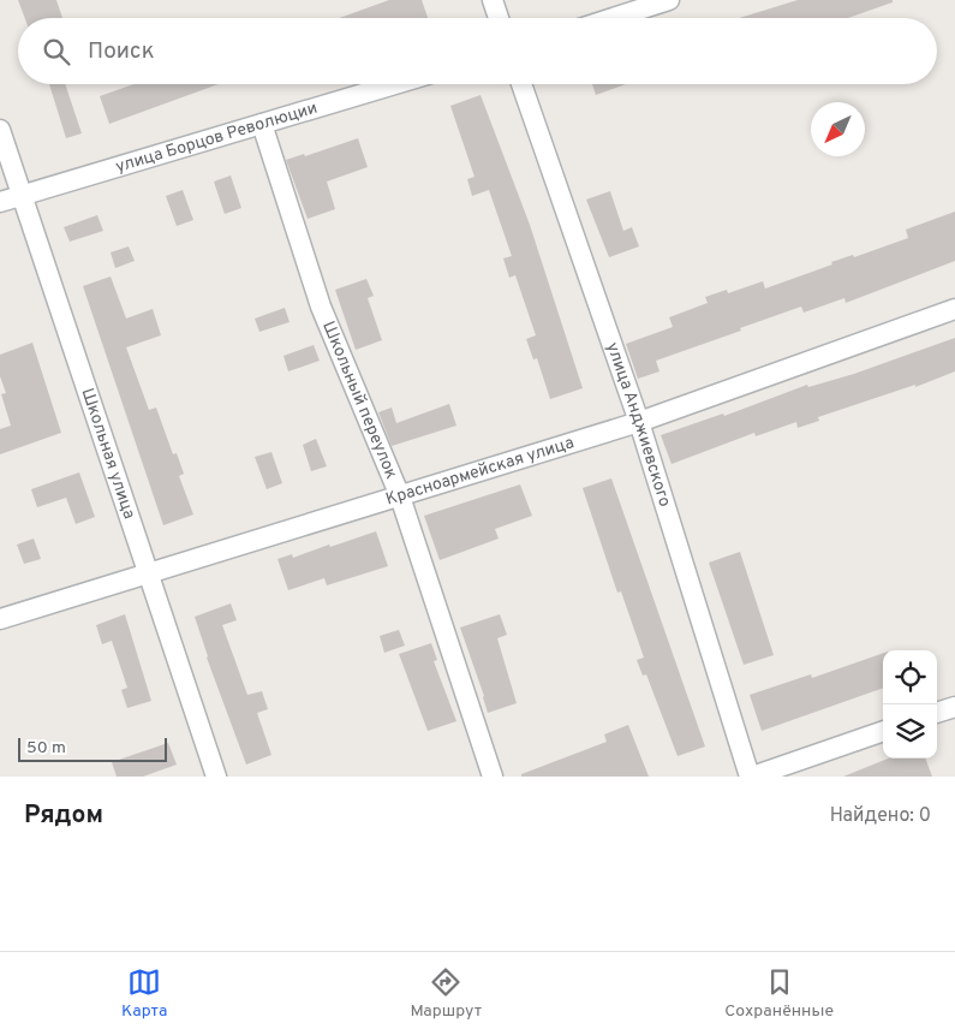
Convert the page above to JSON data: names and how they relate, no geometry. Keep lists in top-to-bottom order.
{
  "streets": {
    "street": [
      "улица Борцов Революции",
      "Школьный переулок",
      "улица Анджиевского",
      "Школьная улица",
      "Красноармейская улица"
    ]
  },
  "crossings": [
    ["улица Борцов Революции", "Школьный переулок"],
    ["улица Борцов Революции", "Школьная улица"],
    ["Школьный переулок", "Красноармейская улица"],
    ["улица Анджиевского", "Красноармейская улица"],
    ["Школьная улица", "Красноармейская улица"]
  ],
  "scale_bar": "50 m",
  "north": "bottom left",
  "page": {
    "search": "Поиск",
    "scale": "50 m",
    "heading": ["Рядом", "Найдено: 0"],
    "nav": ["Карта", "Маршрут", "Сохранённые"]
  }
}
